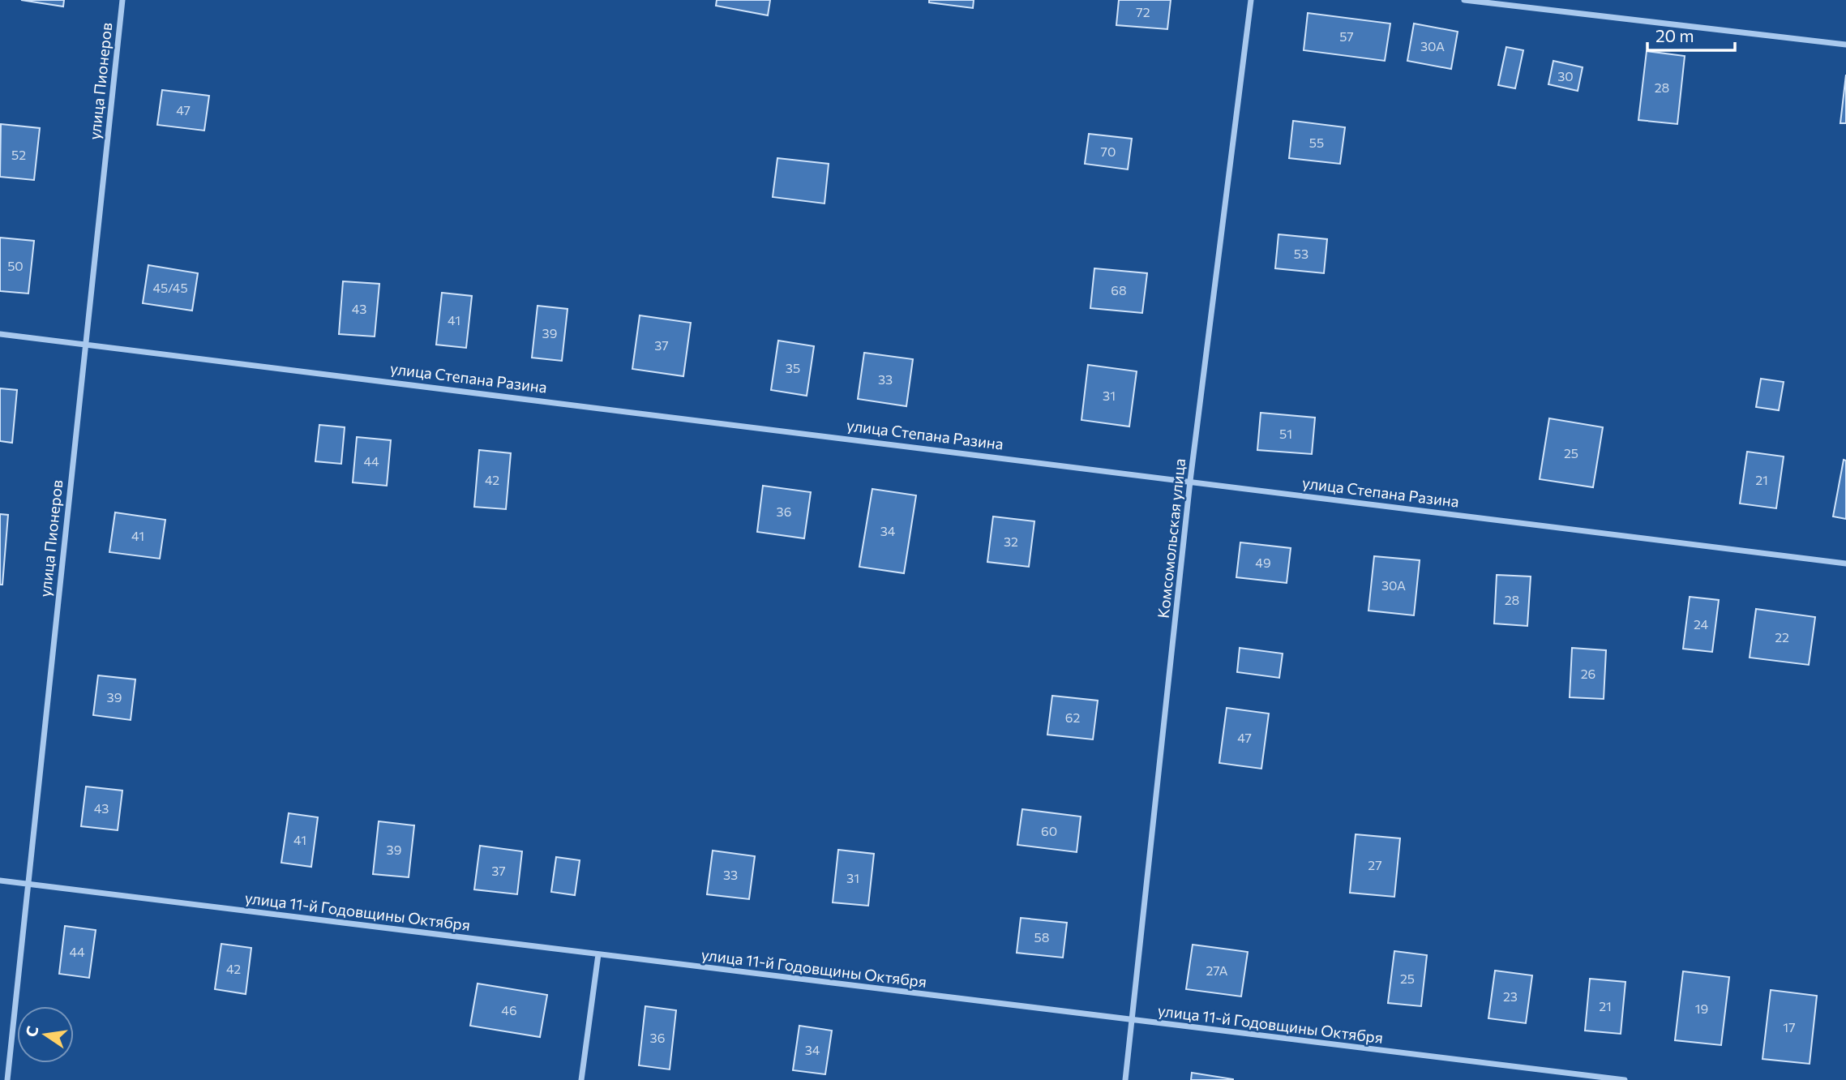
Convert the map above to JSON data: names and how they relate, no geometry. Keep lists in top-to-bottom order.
{
  "streets": {
    "street": [
      "улица Пионеров",
      "улица Степана Разина",
      "Комсомольская улица",
      "улица 11-й Годовщины Октября"
    ]
  },
  "crossings": [
    ["улица Пионеров", "улица Степана Разина"],
    ["улица Пионеров", "улица 11-й Годовщины Октября"],
    ["улица Степана Разина", "Комсомольская улица"],
    ["Комсомольская улица", "улица 11-й Годовщины Октября"]
  ],
  "house_numbers": [
    "72",
    "57",
    "30А",
    "30",
    "28",
    "47",
    "55",
    "70",
    "52",
    "53",
    "50",
    "45/45",
    "68",
    "43",
    "41",
    "39",
    "37",
    "35",
    "33",
    "31",
    "51",
    "25",
    "44",
    "42",
    "21",
    "36",
    "34",
    "41",
    "32",
    "49",
    "30А",
    "28",
    "24",
    "22",
    "26",
    "39",
    "62",
    "47",
    "43",
    "60",
    "41",
    "39",
    "27",
    "37",
    "33",
    "31",
    "58",
    "44",
    "42",
    "27А",
    "25",
    "23",
    "21",
    "19",
    "46",
    "17",
    "36",
    "34"
  ],
  "scale_bar": "20 m",
  "north": "left"
}
